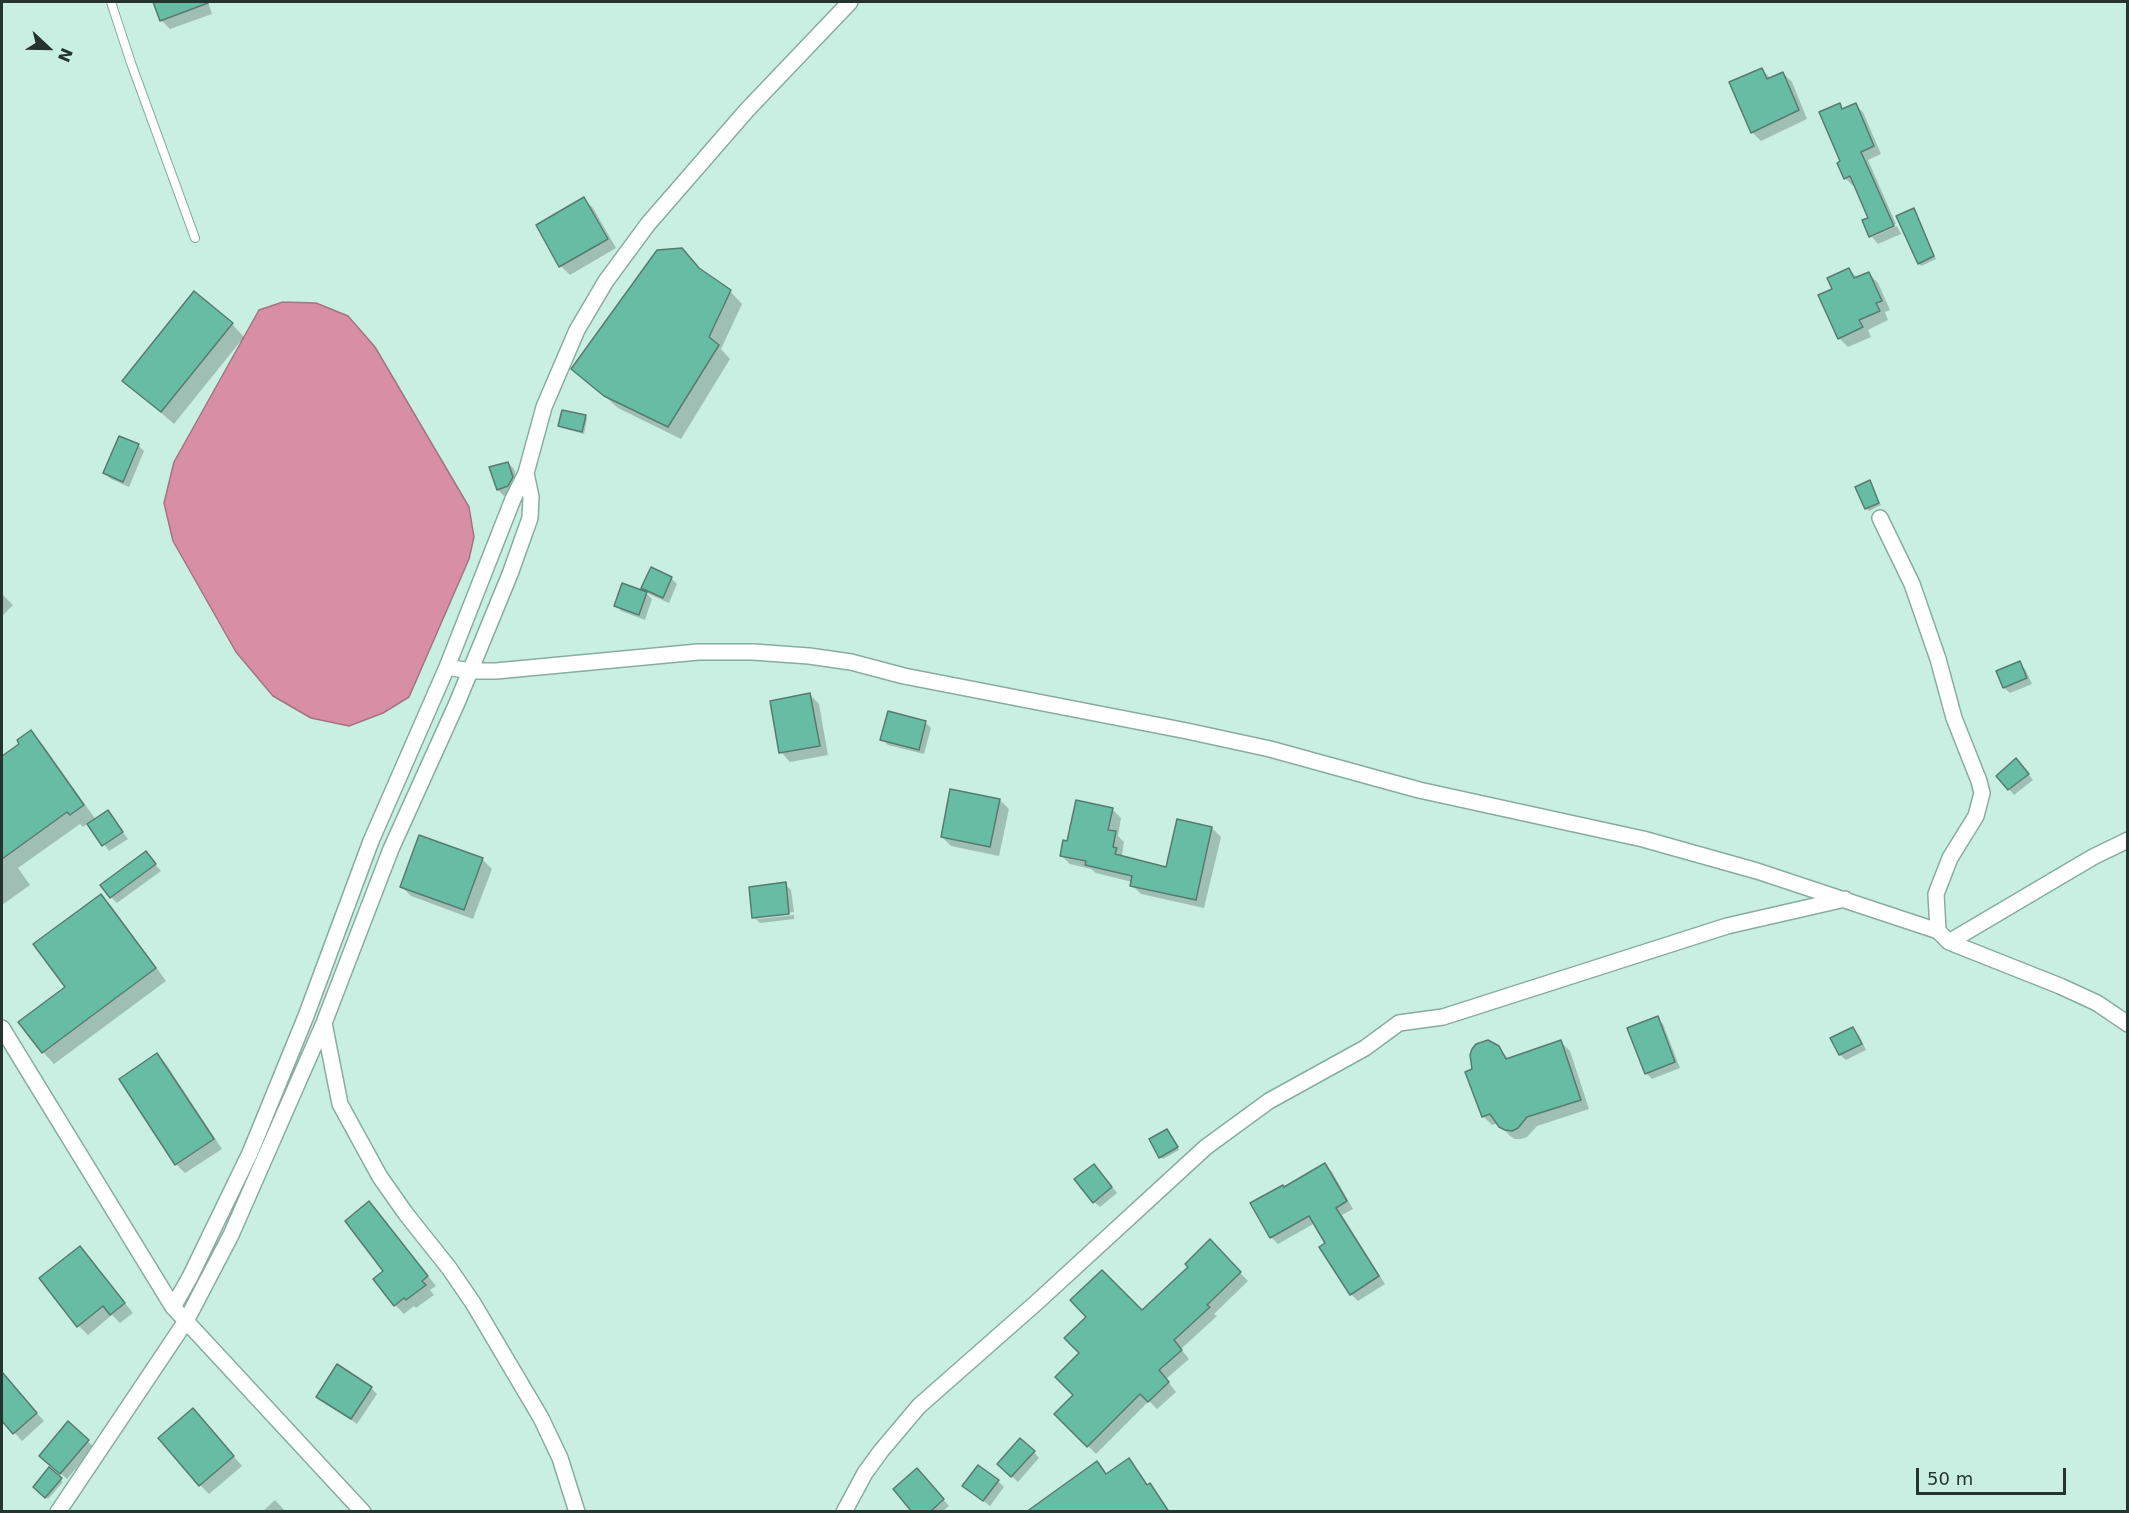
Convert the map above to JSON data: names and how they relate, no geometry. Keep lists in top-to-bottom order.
{
  "scale_bar": "50 m",
  "north": "right"
}
